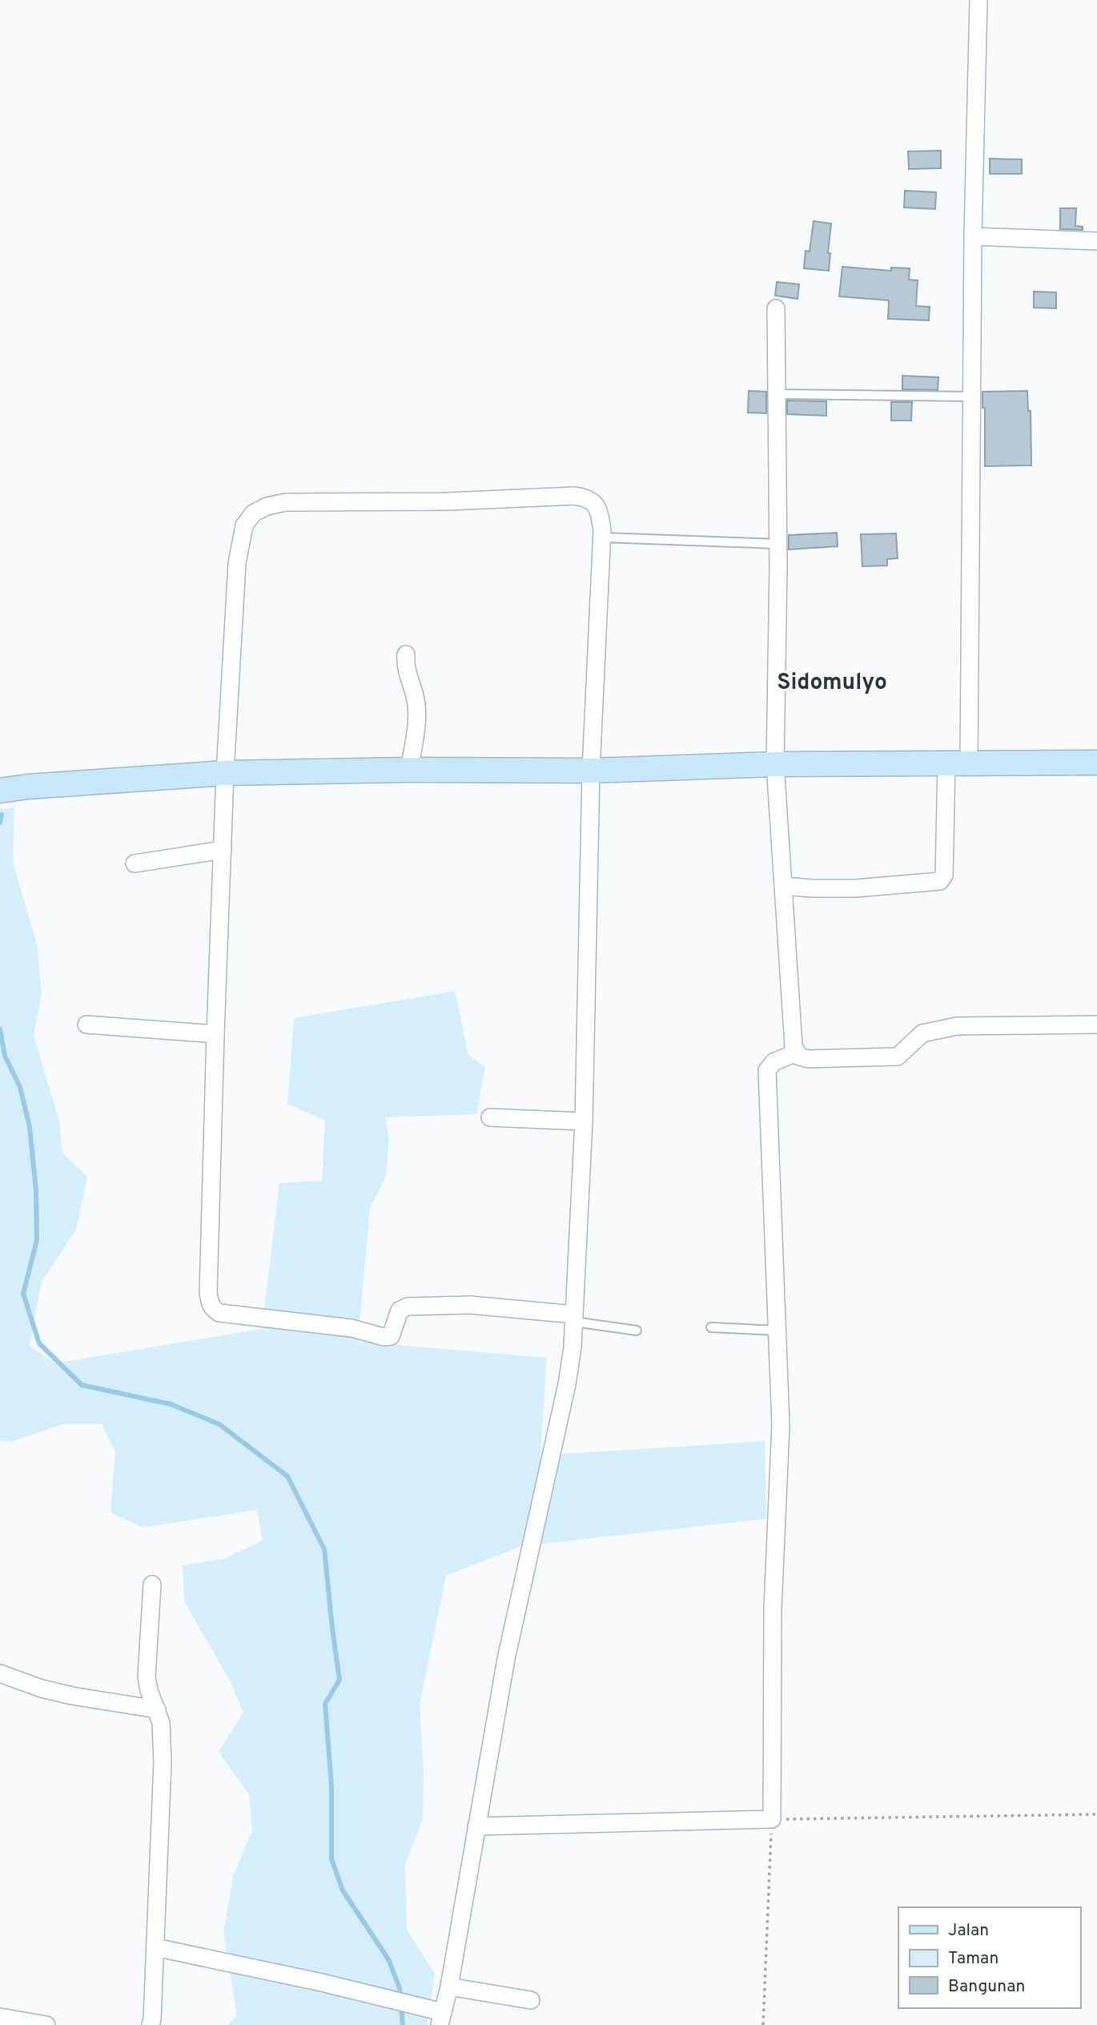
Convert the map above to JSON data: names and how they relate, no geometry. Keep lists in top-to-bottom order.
{
  "districts": ["Sidomulyo"],
  "legend": ["Jalan", "Taman", "Bangunan"]
}
